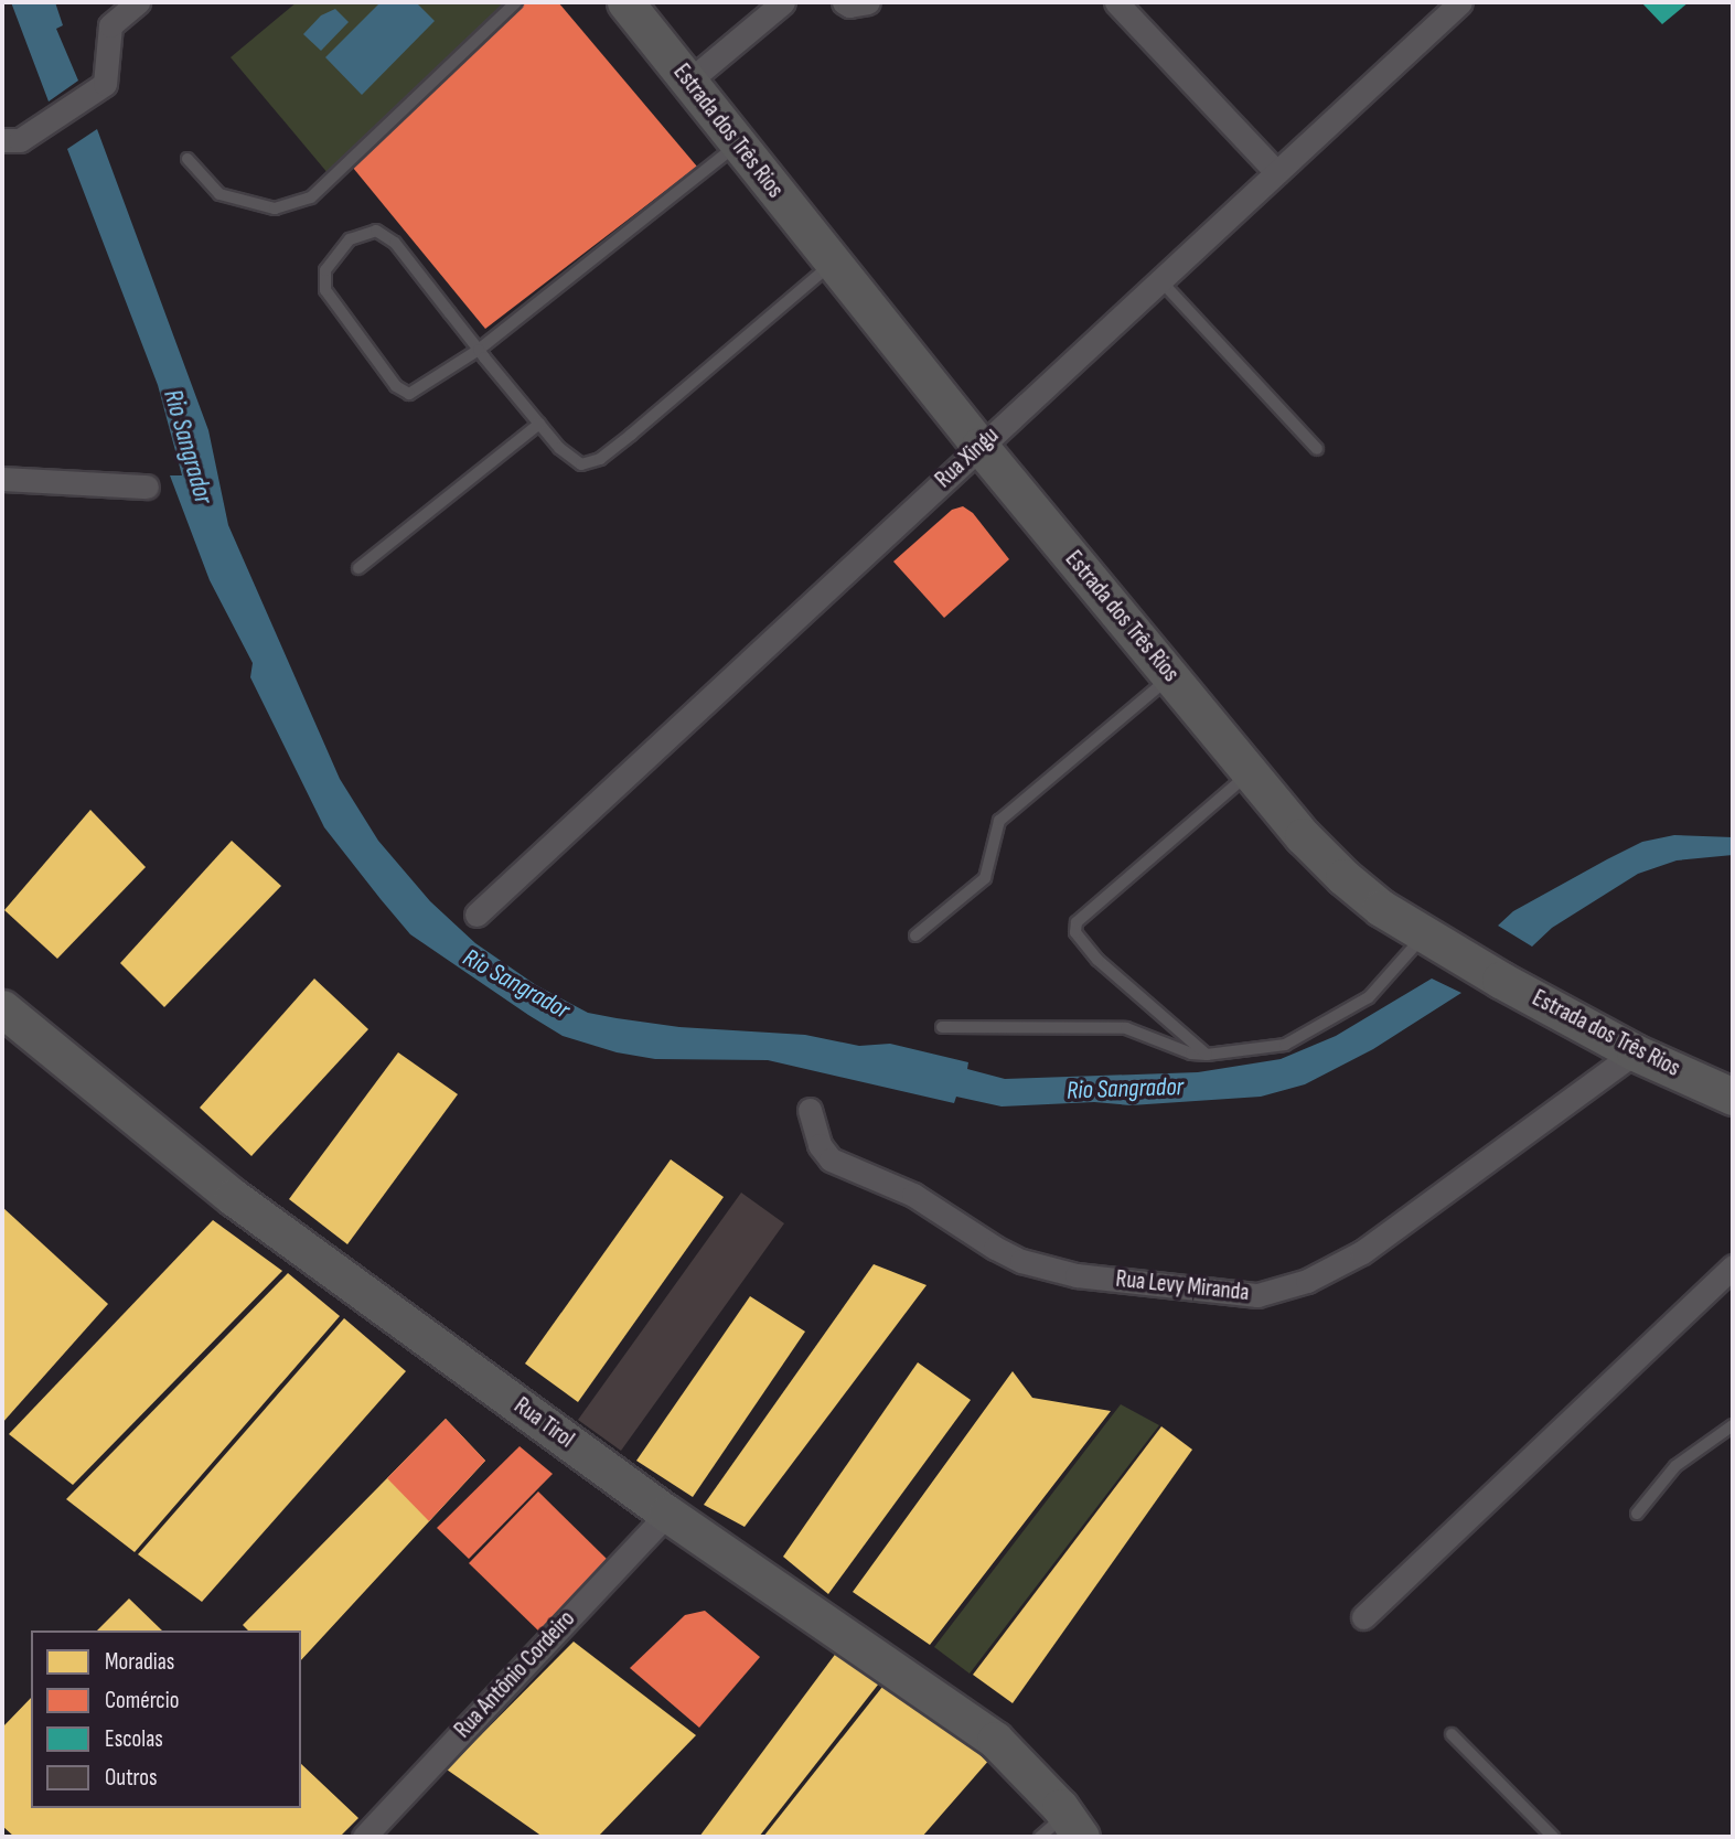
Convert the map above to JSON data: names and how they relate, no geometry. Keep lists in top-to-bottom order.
{
  "streets": {
    "main road": ["Estrada dos Três Rios", "Rua Tirol"],
    "street": ["Rua Xingu", "Rua Levy Miranda", "Rua Antônio Cordeiro"]
  },
  "crossings": [
    ["Estrada dos Três Rios", "Rua Xingu"],
    ["Estrada dos Três Rios", "Rua Levy Miranda"],
    ["Rua Tirol", "Rua Antônio Cordeiro"]
  ],
  "water": ["Rio Sangrador"],
  "legend": [
    "Moradias",
    "Comércio",
    "Escolas",
    "Outros"
  ]
}
